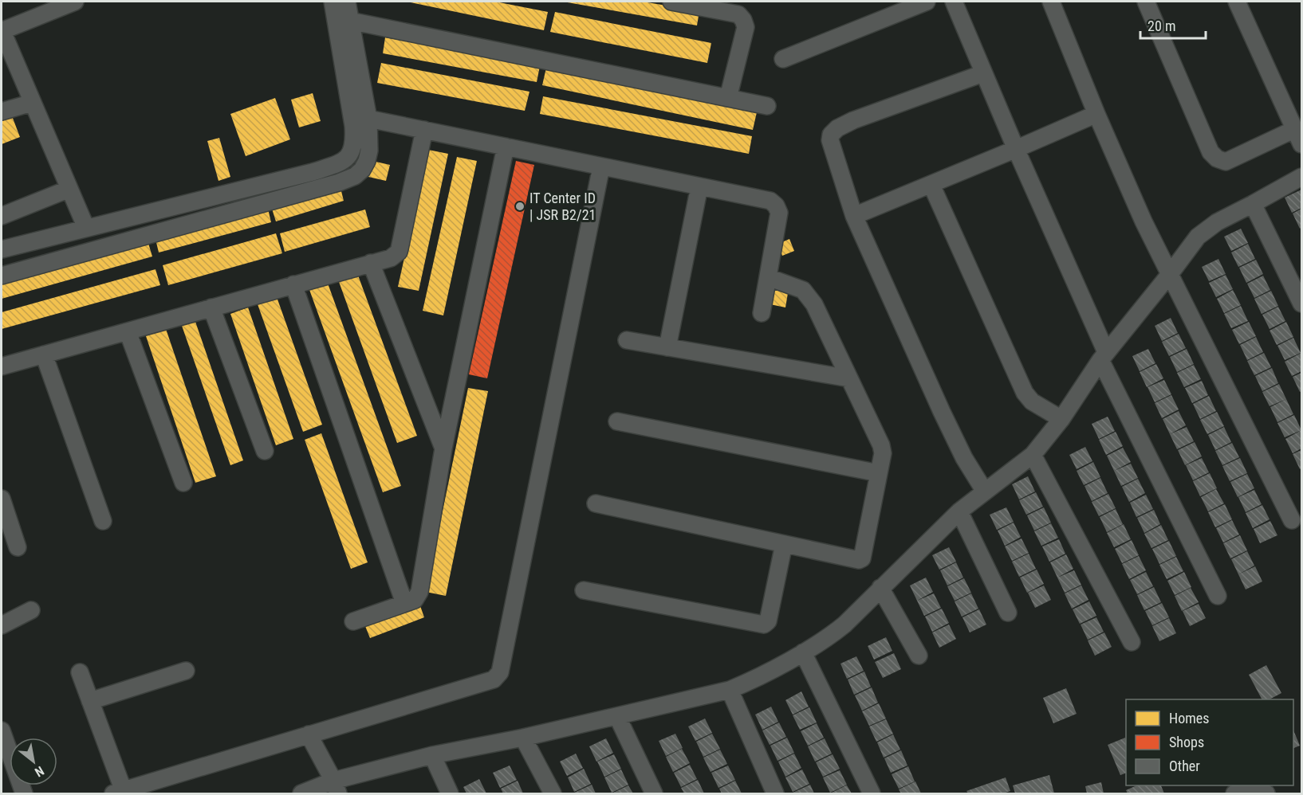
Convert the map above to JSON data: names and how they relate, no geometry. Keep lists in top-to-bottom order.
{
  "places": ["IT Center ID | JSR B2/21"],
  "legend": ["Homes", "Shops", "Other"],
  "scale_bar": "20 m",
  "north": "bottom right"
}
